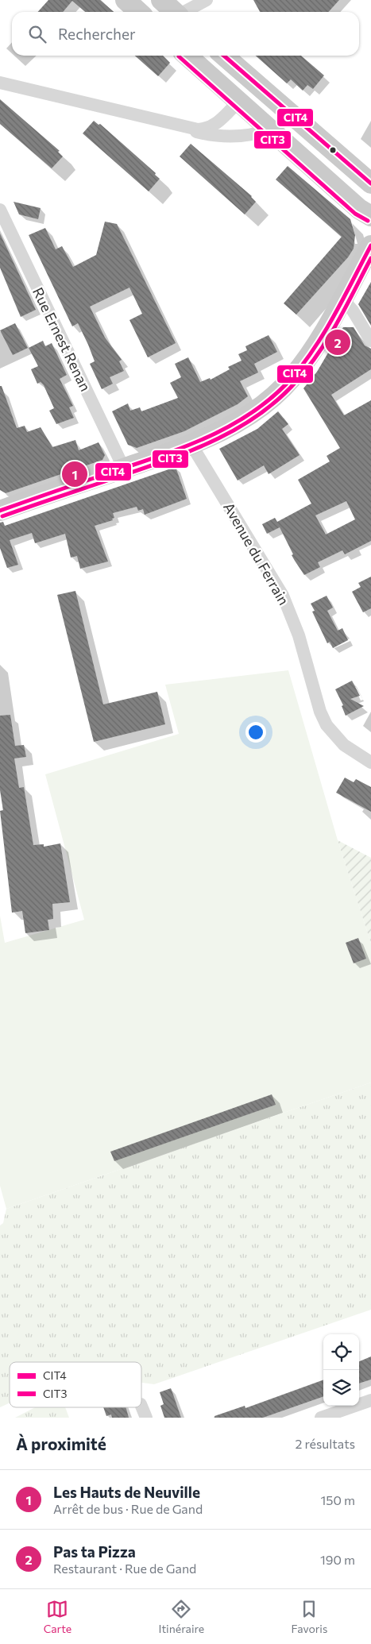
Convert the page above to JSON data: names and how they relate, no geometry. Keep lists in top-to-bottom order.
{
  "streets": {
    "street": ["Rue Ernest Renan", "Avenue du Ferrain"]
  },
  "lines": ["transit line CIT4", "transit line CIT3"],
  "legend": ["CIT4", "CIT3"],
  "page": {
    "search": "Rechercher",
    "pins": ["2", "1"],
    "heading": ["À proximité", "2 résultats"],
    "list": [
      {
        "mark": "1",
        "name": "Les Hauts de Neuville",
        "note": "Arrêt de bus · Rue de Gand",
        "value": "150 m"
      },
      {
        "mark": "2",
        "name": "Pas ta Pizza",
        "note": "Restaurant · Rue de Gand",
        "value": "190 m"
      }
    ],
    "nav": ["Carte", "Itinéraire", "Favoris"]
  }
}
